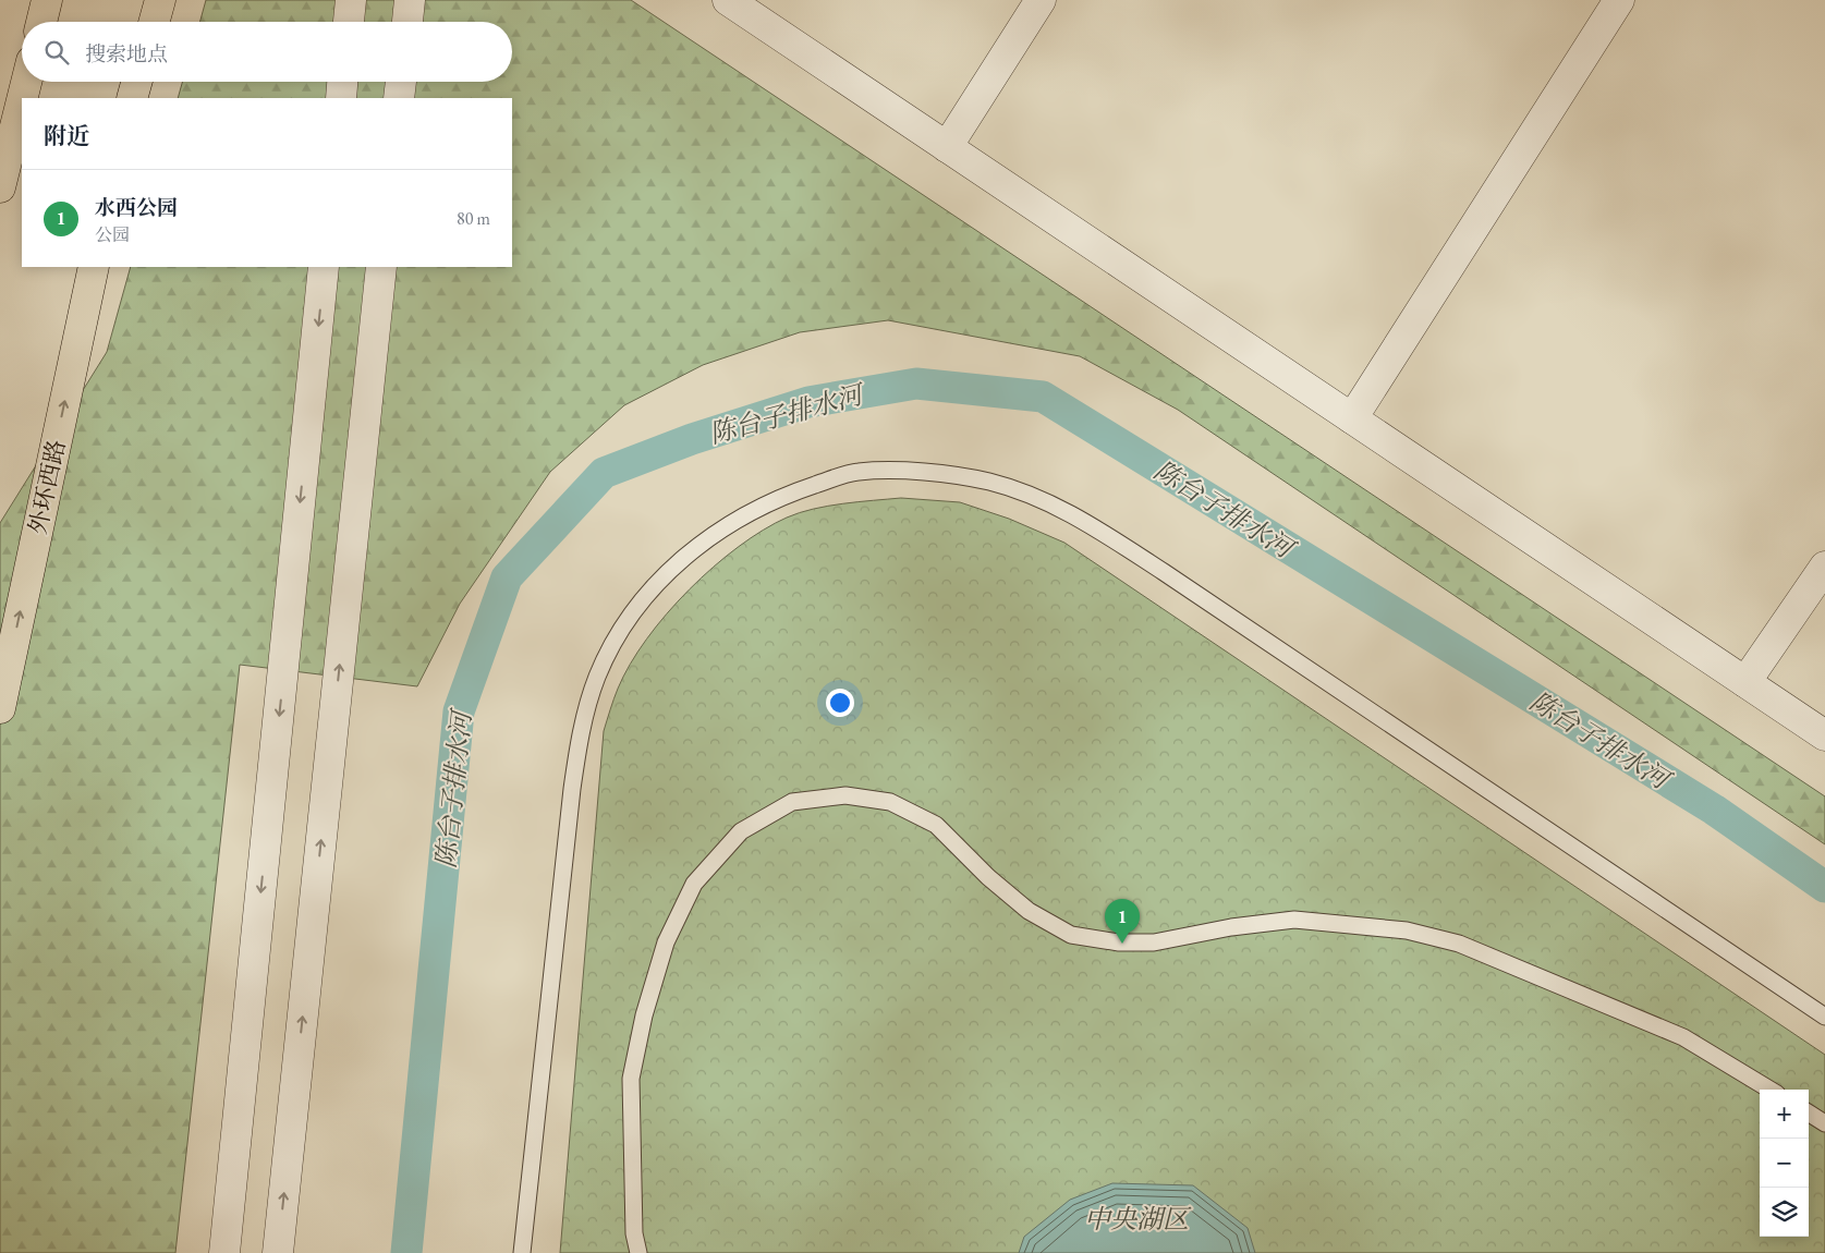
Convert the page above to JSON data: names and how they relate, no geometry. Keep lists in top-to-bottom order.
{
  "streets": {
    "highway": ["外环西路"]
  },
  "one_way": ["外环西路"],
  "water": ["陈台子排水河", "中央湖区"],
  "page": {
    "search": "搜索地点",
    "heading": "附近",
    "list": [
      {
        "mark": "1",
        "name": "水西公园",
        "note": "公园",
        "value": "80 m"
      }
    ],
    "pins": "1",
    "map_buttons": ["+", "−"]
  }
}
